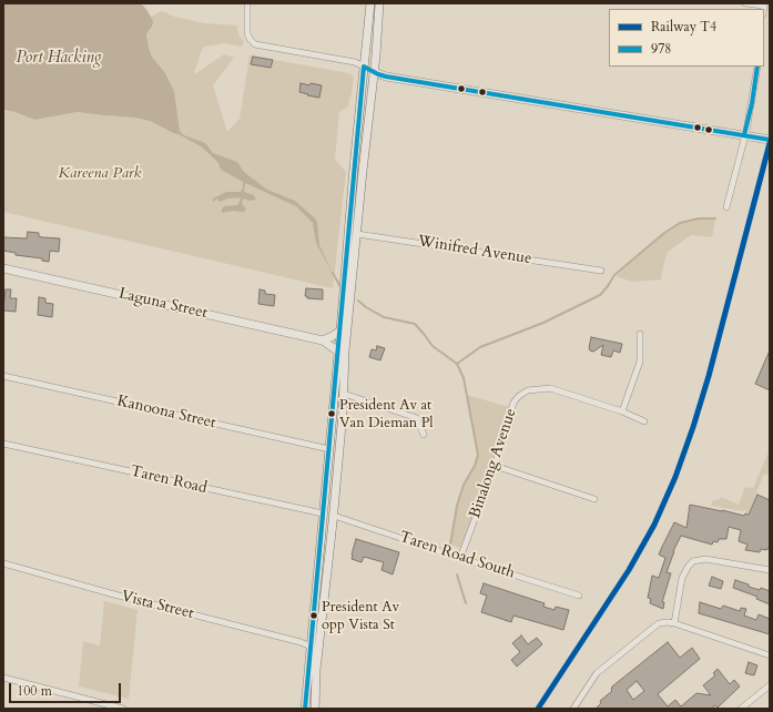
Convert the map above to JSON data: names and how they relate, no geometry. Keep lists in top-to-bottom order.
{
  "streets": {
    "main road": ["Winifred Avenue", "Laguna Street", "Taren Road"],
    "street": [
      "Kanoona Street",
      "Binalong Avenue",
      "Taren Road South",
      "Vista Street"
    ]
  },
  "crossings": [
    ["Binalong Avenue", "Taren Road South"],
    ["Taren Road", "Taren Road South"]
  ],
  "water": ["Port Hacking"],
  "parks": ["Kareena Park"],
  "places": ["President Av at Van Dieman Pl", "President Av opp Vista St"],
  "lines": ["transit line 978", "rail line T4"],
  "legend": ["Railway T4", "978"],
  "scale_bar": "100 m"
}
